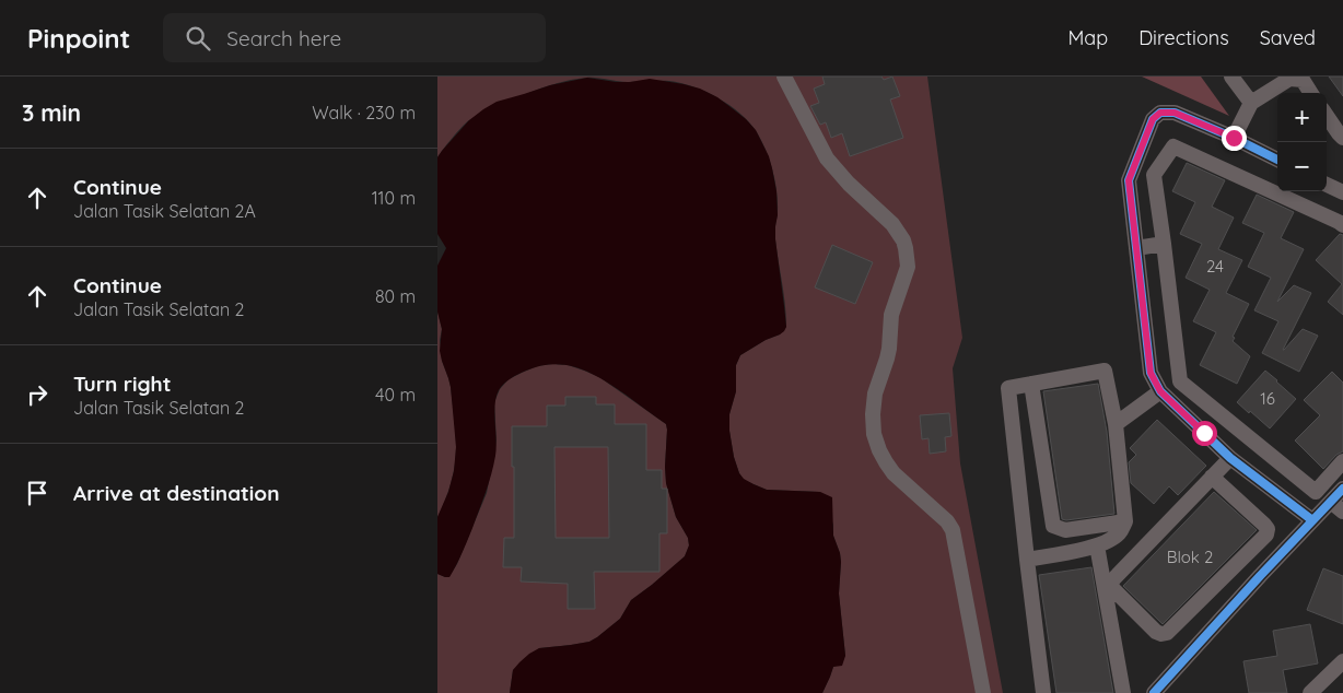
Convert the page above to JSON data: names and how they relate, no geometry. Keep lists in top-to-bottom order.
{
  "house_numbers": ["24", "16", "Blok 2"],
  "page": {
    "header": "Pinpoint",
    "search": "Search here",
    "nav": ["Map", "Directions", "Saved"],
    "heading": ["3 min", "Walk · 230 m"],
    "map_buttons": ["+", "−"],
    "list": [
      ["Continue", "Jalan Tasik Selatan 2A", "110 m"],
      ["Continue", "Jalan Tasik Selatan 2", "80 m"],
      ["Turn right", "Jalan Tasik Selatan 2", "40 m"],
      "Arrive at destination"
    ]
  }
}
